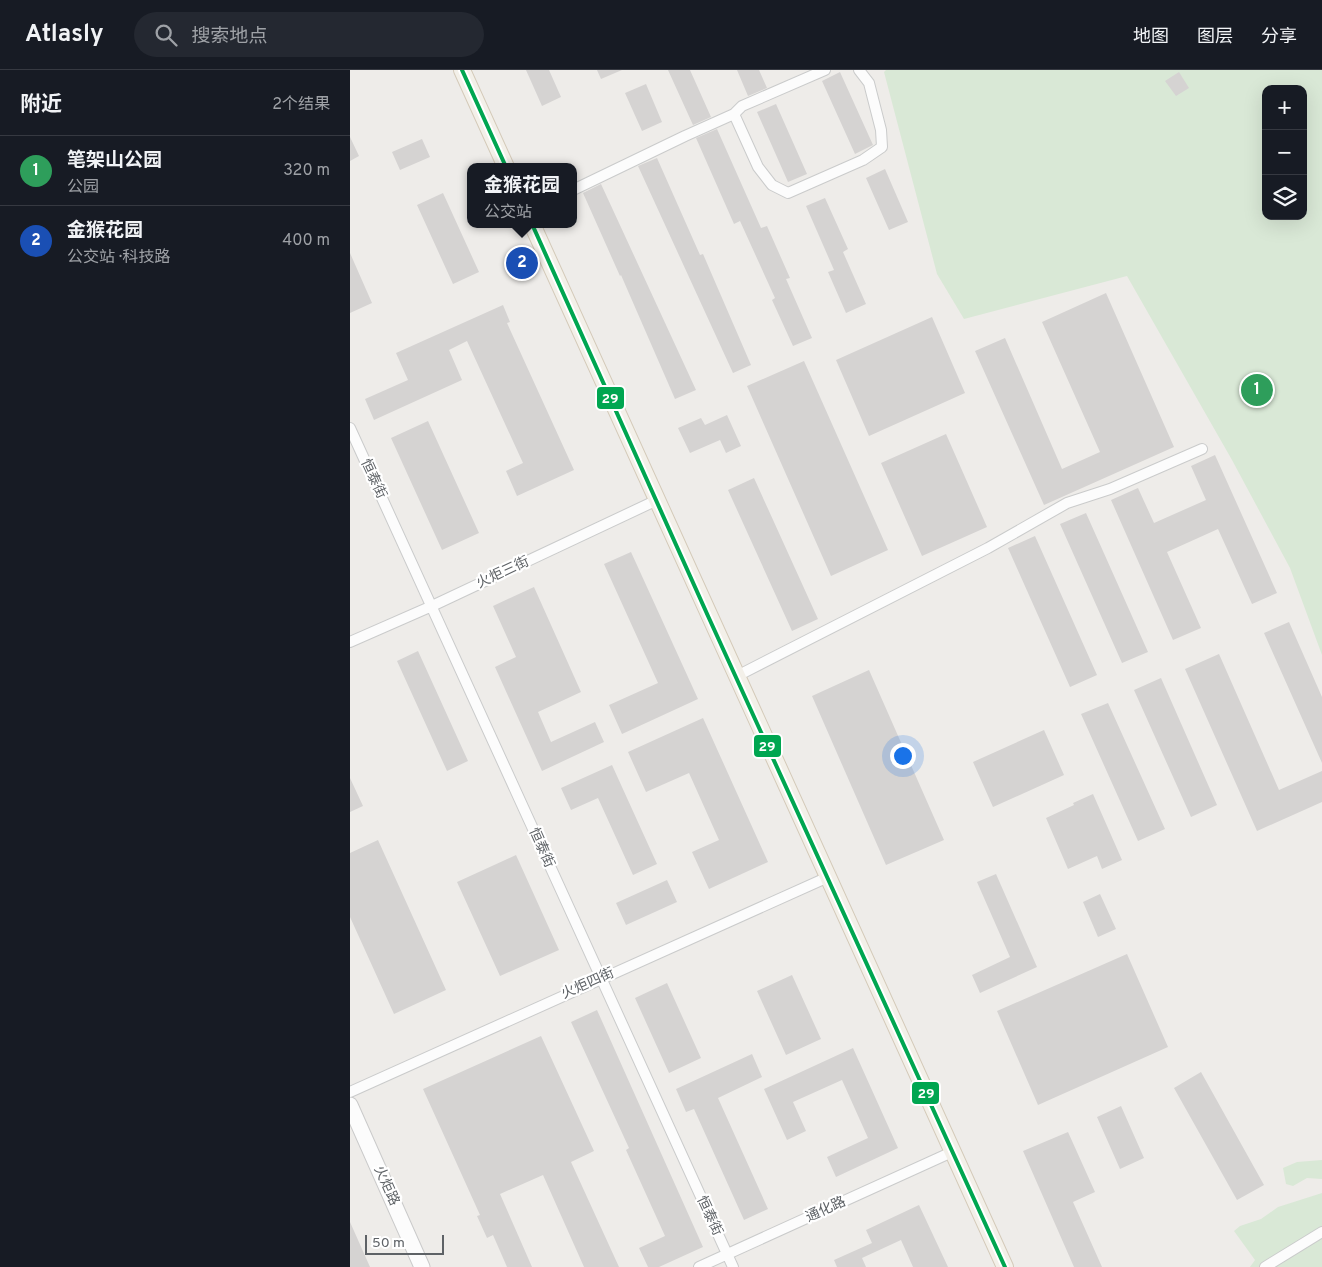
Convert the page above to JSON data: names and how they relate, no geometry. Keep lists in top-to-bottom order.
{
  "streets": {
    "main road": ["火炬路"],
    "street": [
      "恒泰街",
      "火炬三街",
      "火炬四街",
      "通化路"
    ]
  },
  "crossings": [
    ["恒泰街", "火炬三街"],
    ["恒泰街", "火炬四街"],
    ["恒泰街", "通化路"]
  ],
  "lines": ["transit line 29"],
  "scale_bar": "50 m",
  "page": {
    "header": "Atlasly",
    "search": "搜索地点",
    "nav": ["地图", "图层", "分享"],
    "heading": ["附近", "2个结果"],
    "map_buttons": ["+", "−"],
    "list": [
      {
        "mark": "1",
        "name": "笔架山公园",
        "note": "公园",
        "value": "320 m"
      },
      {
        "mark": "2",
        "name": "金猴花园",
        "note": "公交站 · 科技路",
        "value": "400 m"
      }
    ],
    "popup": ["金猴花园", "公交站"],
    "pins": ["2", "1"],
    "scale": "50 m"
  }
}
